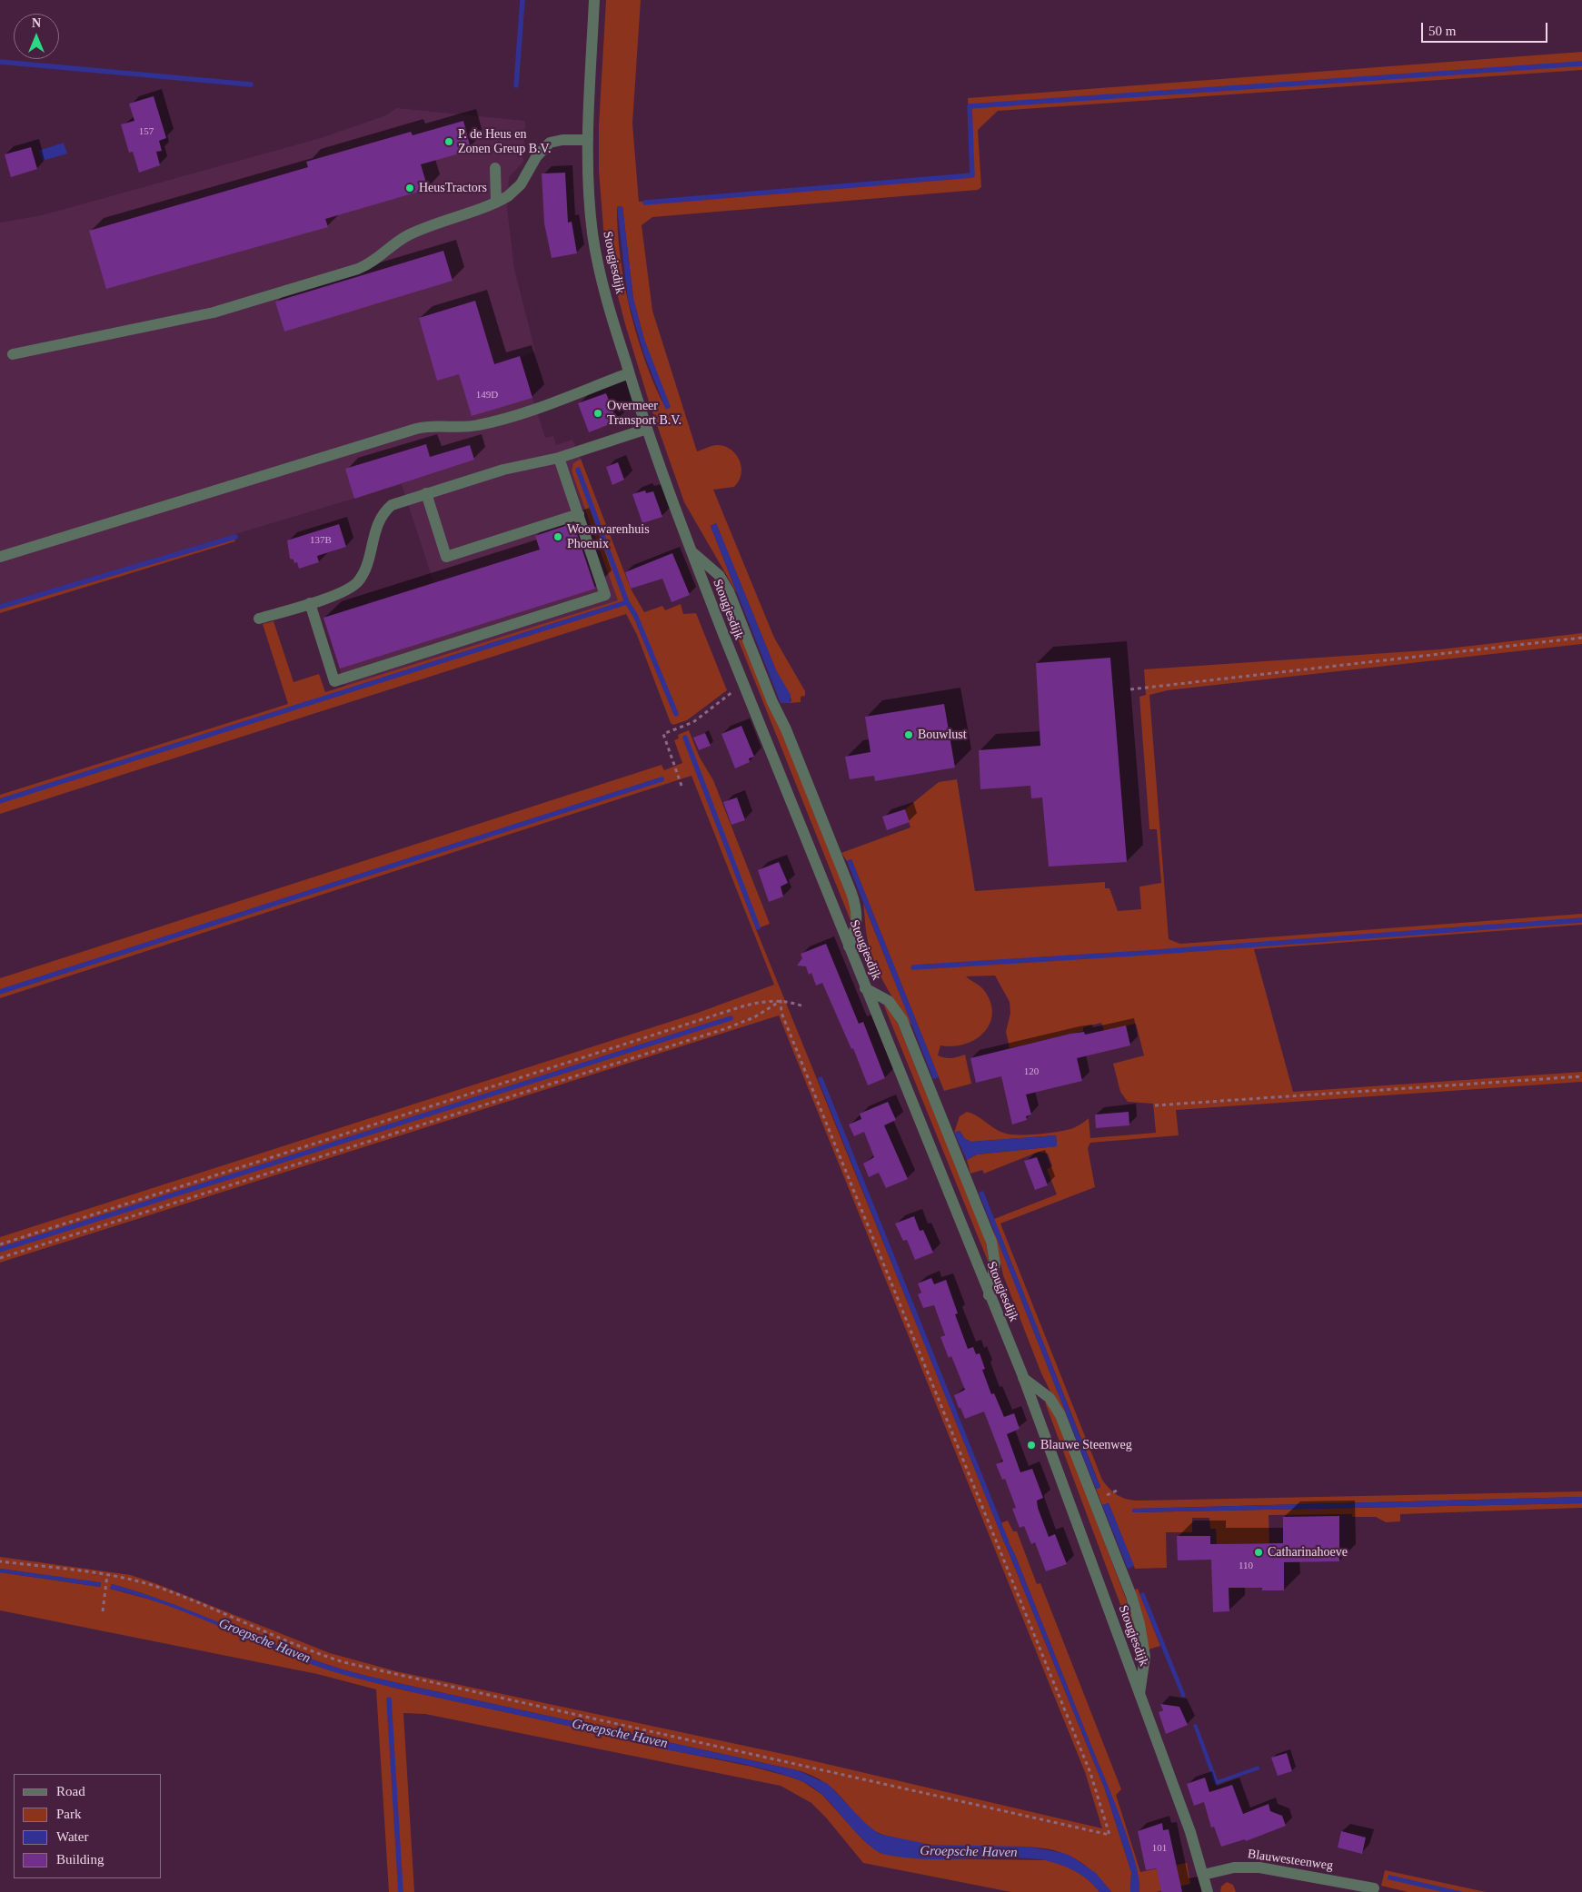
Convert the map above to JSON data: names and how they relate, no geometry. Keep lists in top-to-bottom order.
{
  "streets": {
    "street": ["Stougjesdijk", "Blauwesteenweg"]
  },
  "crossings": [
    ["Stougjesdijk", "Blauwesteenweg"]
  ],
  "water": ["Groepsche Haven"],
  "places": [
    "P. de Heus en Zonen Greup B.V.",
    "HeusTractors",
    "Overmeer Transport B.V.",
    "Woonwarenhuis Phoenix",
    "Bouwlust",
    "Blauwe Steenweg",
    "Catharinahoeve"
  ],
  "house_numbers": [
    "157",
    "149D",
    "137B",
    "120",
    "110",
    "101"
  ],
  "legend": [
    "Road",
    "Park",
    "Water",
    "Building"
  ],
  "scale_bar": "50 m",
  "north": "top"
}
